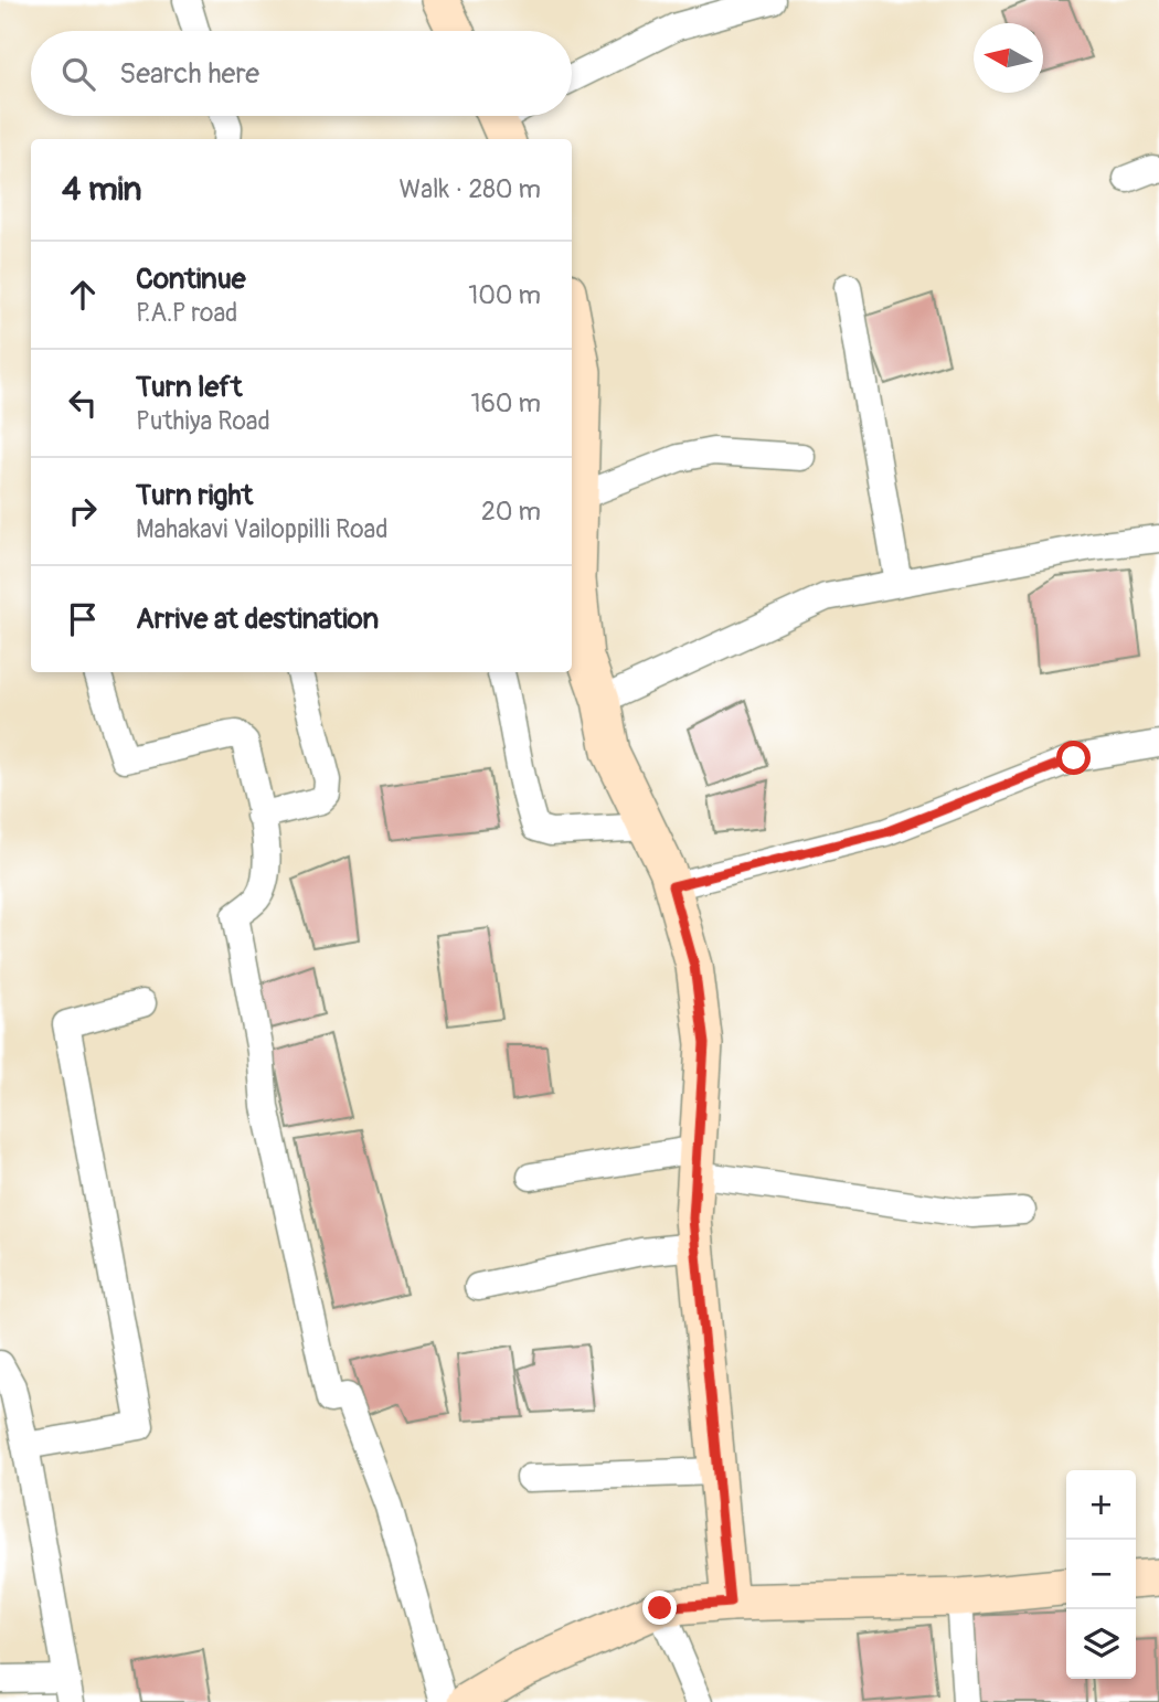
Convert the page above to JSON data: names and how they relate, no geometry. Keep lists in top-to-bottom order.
{
  "north": "left",
  "page": {
    "search": "Search here",
    "heading": ["4 min", "Walk · 280 m"],
    "list": [
      ["Continue", "P.A.P road", "100 m"],
      ["Turn left", "Puthiya Road", "160 m"],
      ["Turn right", "Mahakavi Vailoppilli Road", "20 m"],
      "Arrive at destination"
    ],
    "map_buttons": ["+", "−"]
  }
}
